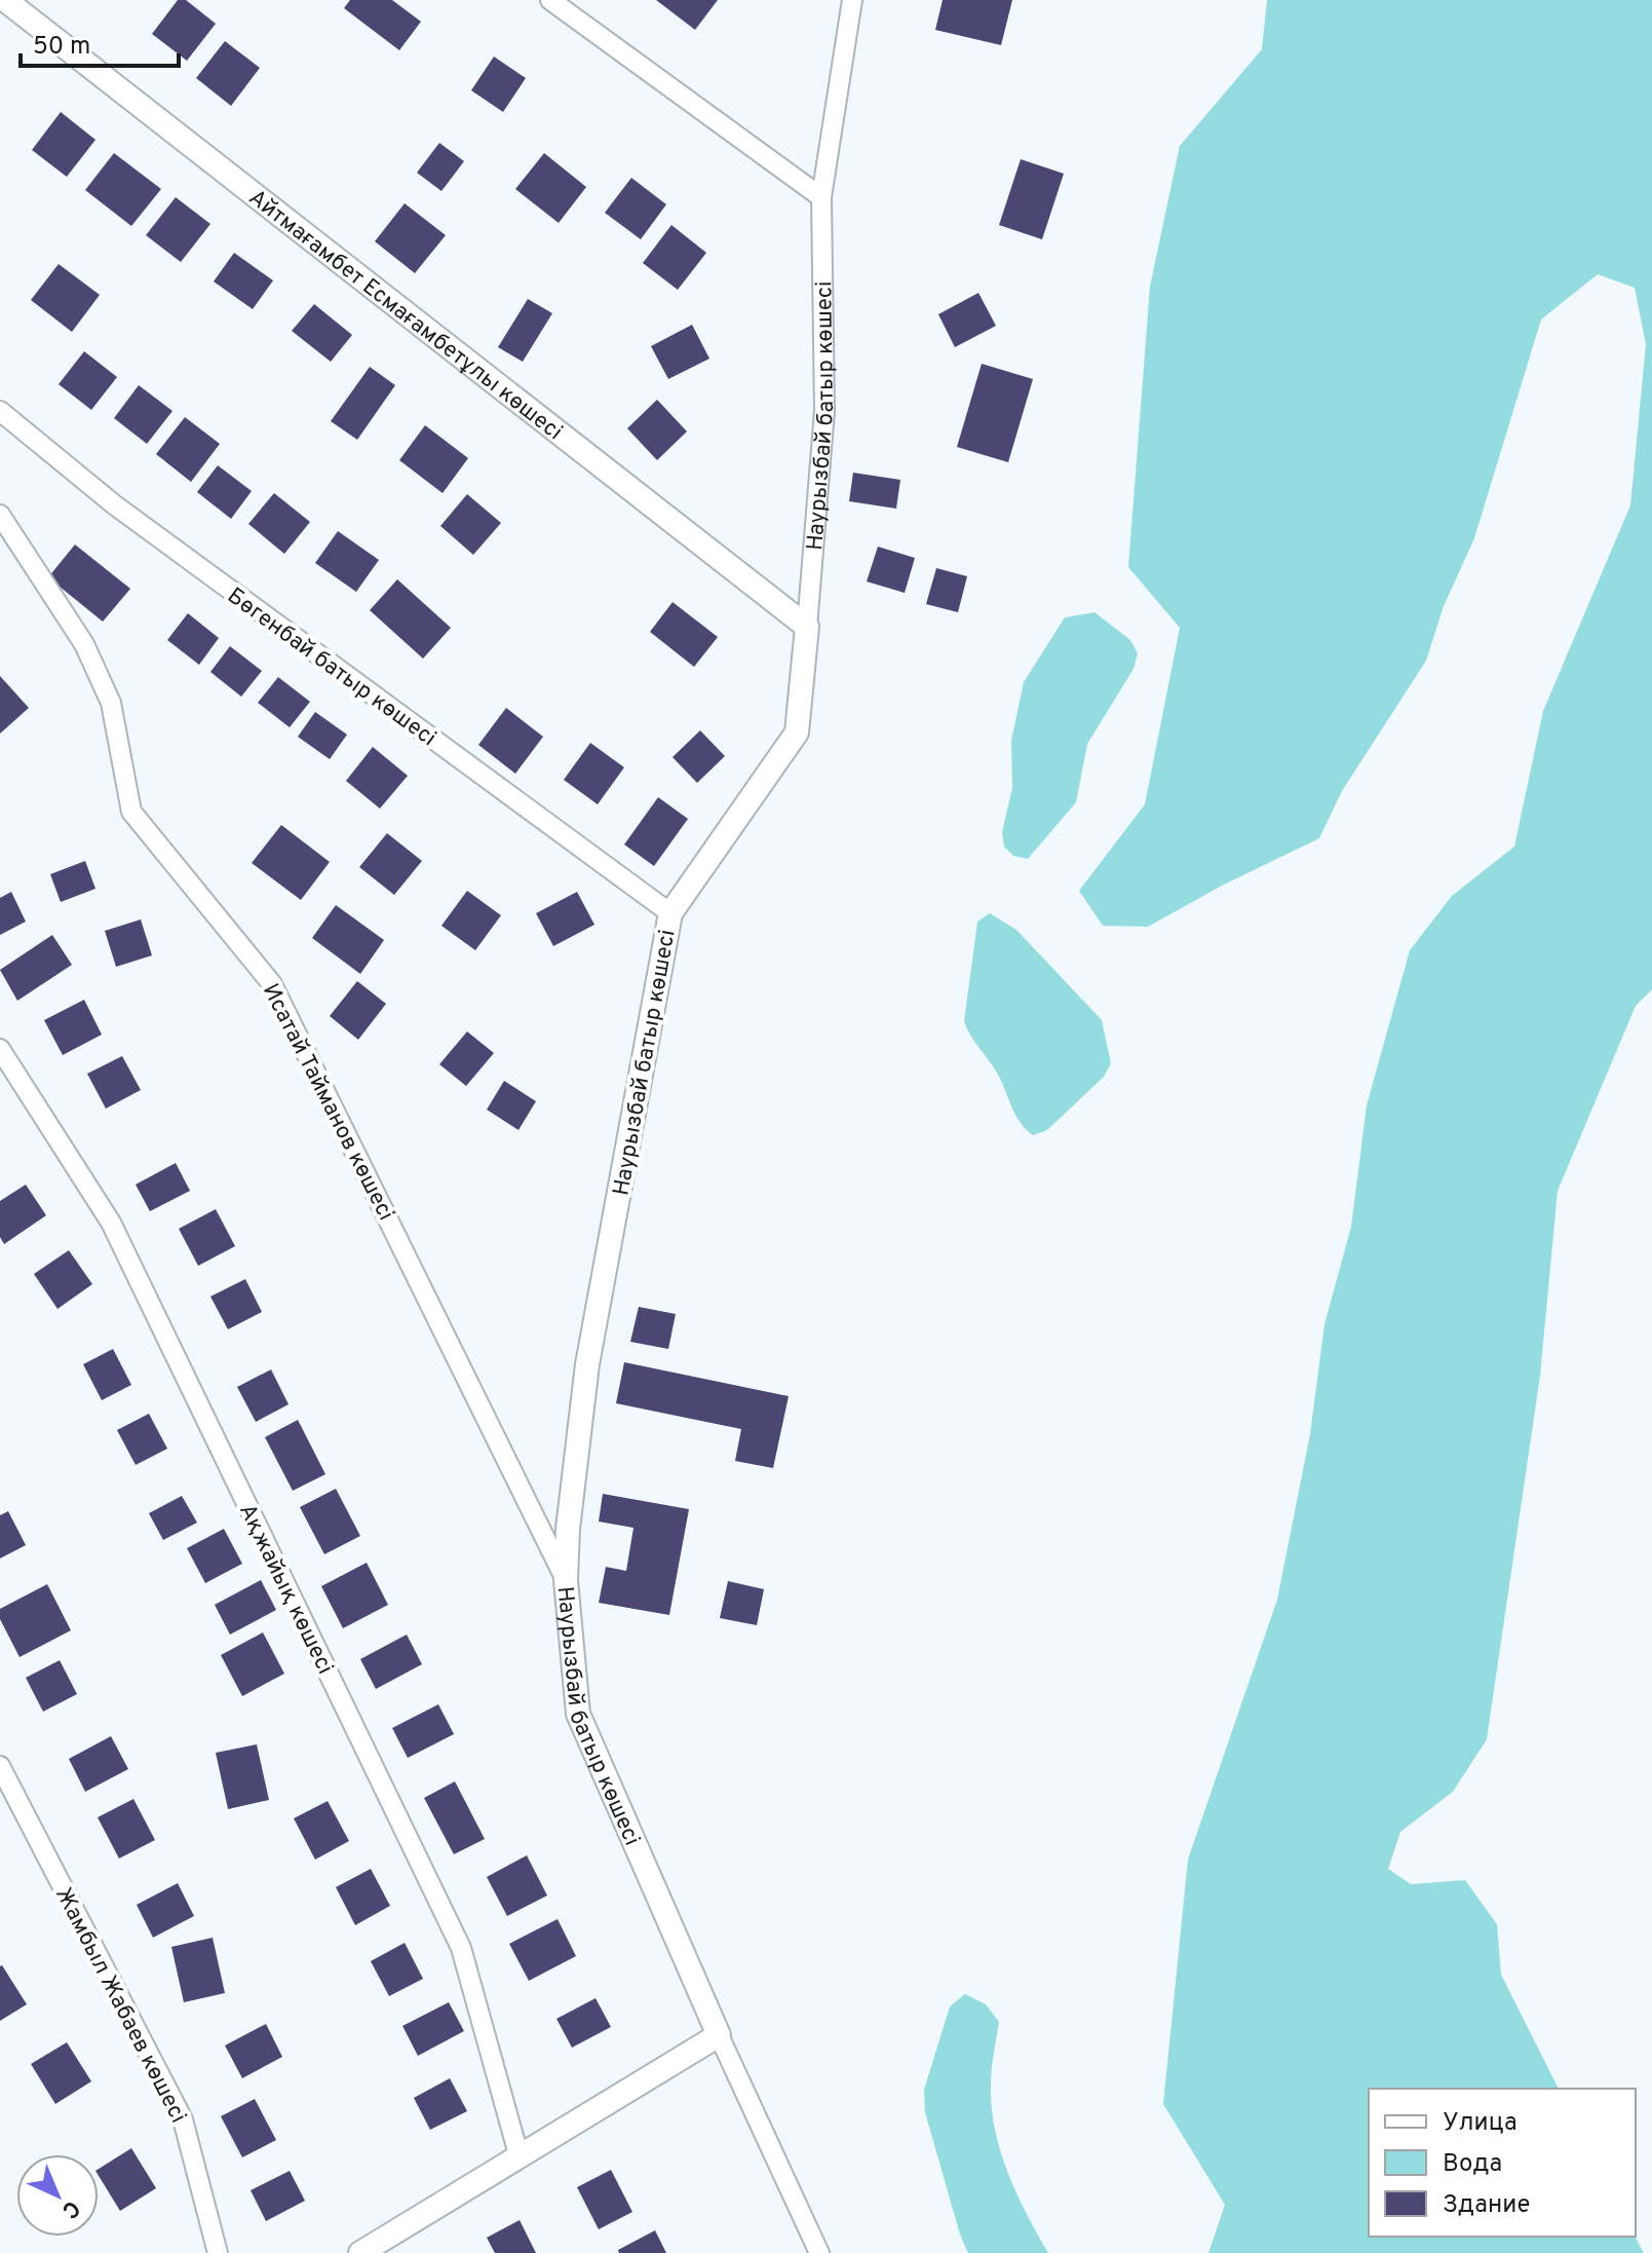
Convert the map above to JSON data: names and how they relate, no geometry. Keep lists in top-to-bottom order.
{
  "streets": {
    "street": [
      "Айтмағамбет Есмағамбетұлы көшесі",
      "Наурызбай батыр көшесі",
      "Бөгенбай батыр көшесі",
      "Исатай Тайманов көшесі",
      "Ақжайық көшесі",
      "Жамбыл Жабаев көшесі"
    ]
  },
  "crossings": [
    ["Айтмағамбет Есмағамбетұлы көшесі", "Наурызбай батыр көшесі"],
    ["Наурызбай батыр көшесі", "Бөгенбай батыр көшесі"],
    ["Наурызбай батыр көшесі", "Исатай Тайманов көшесі"]
  ],
  "legend": ["Улица", "Вода", "Здание"],
  "scale_bar": "50 m",
  "north": "bottom right"
}
